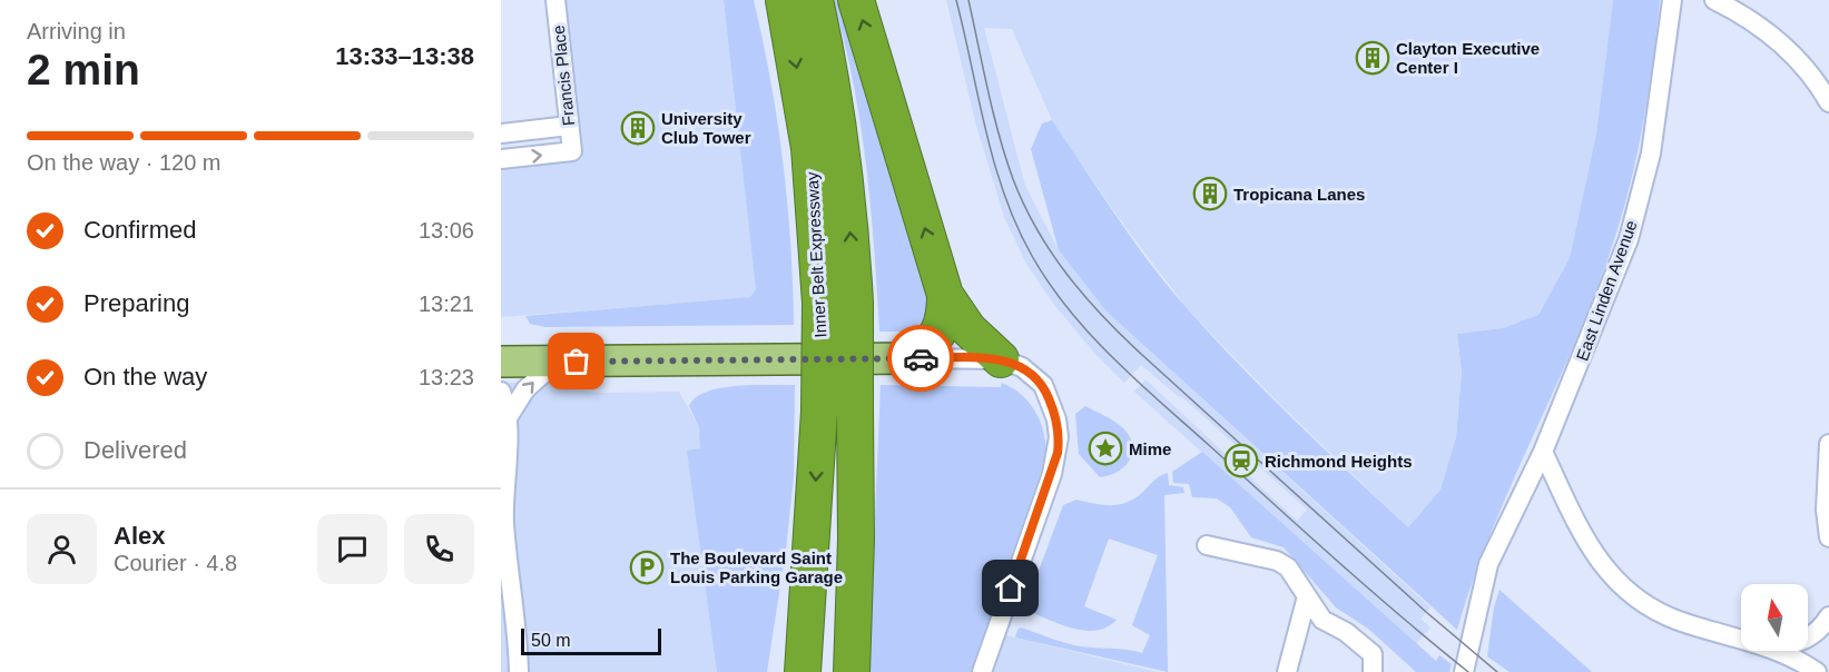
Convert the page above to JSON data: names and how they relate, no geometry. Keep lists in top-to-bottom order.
{
  "streets": {
    "highway": ["Inner Belt Expressway"],
    "street": ["Francis Place", "East Linden Avenue"]
  },
  "places": {
    "building": ["Clayton Executive Center I", "University Club Tower", "Tropicana Lanes"],
    "place": ["Mime"],
    "station": ["Richmond Heights"],
    "parking": ["The Boulevard Saint Louis Parking Garage"]
  },
  "scale_bar": "50 m",
  "north": "top",
  "page": {
    "heading": ["2 min", "Arriving in", "13:33–13:38"],
    "panel": ["Alex", "Courier · 4.8"],
    "bar": "On the way · 120 m",
    "list": [
      ["Confirmed", "13:06"],
      ["Preparing", "13:21"],
      ["On the way", "13:23"],
      "Delivered"
    ],
    "scale": "50 m"
  }
}
